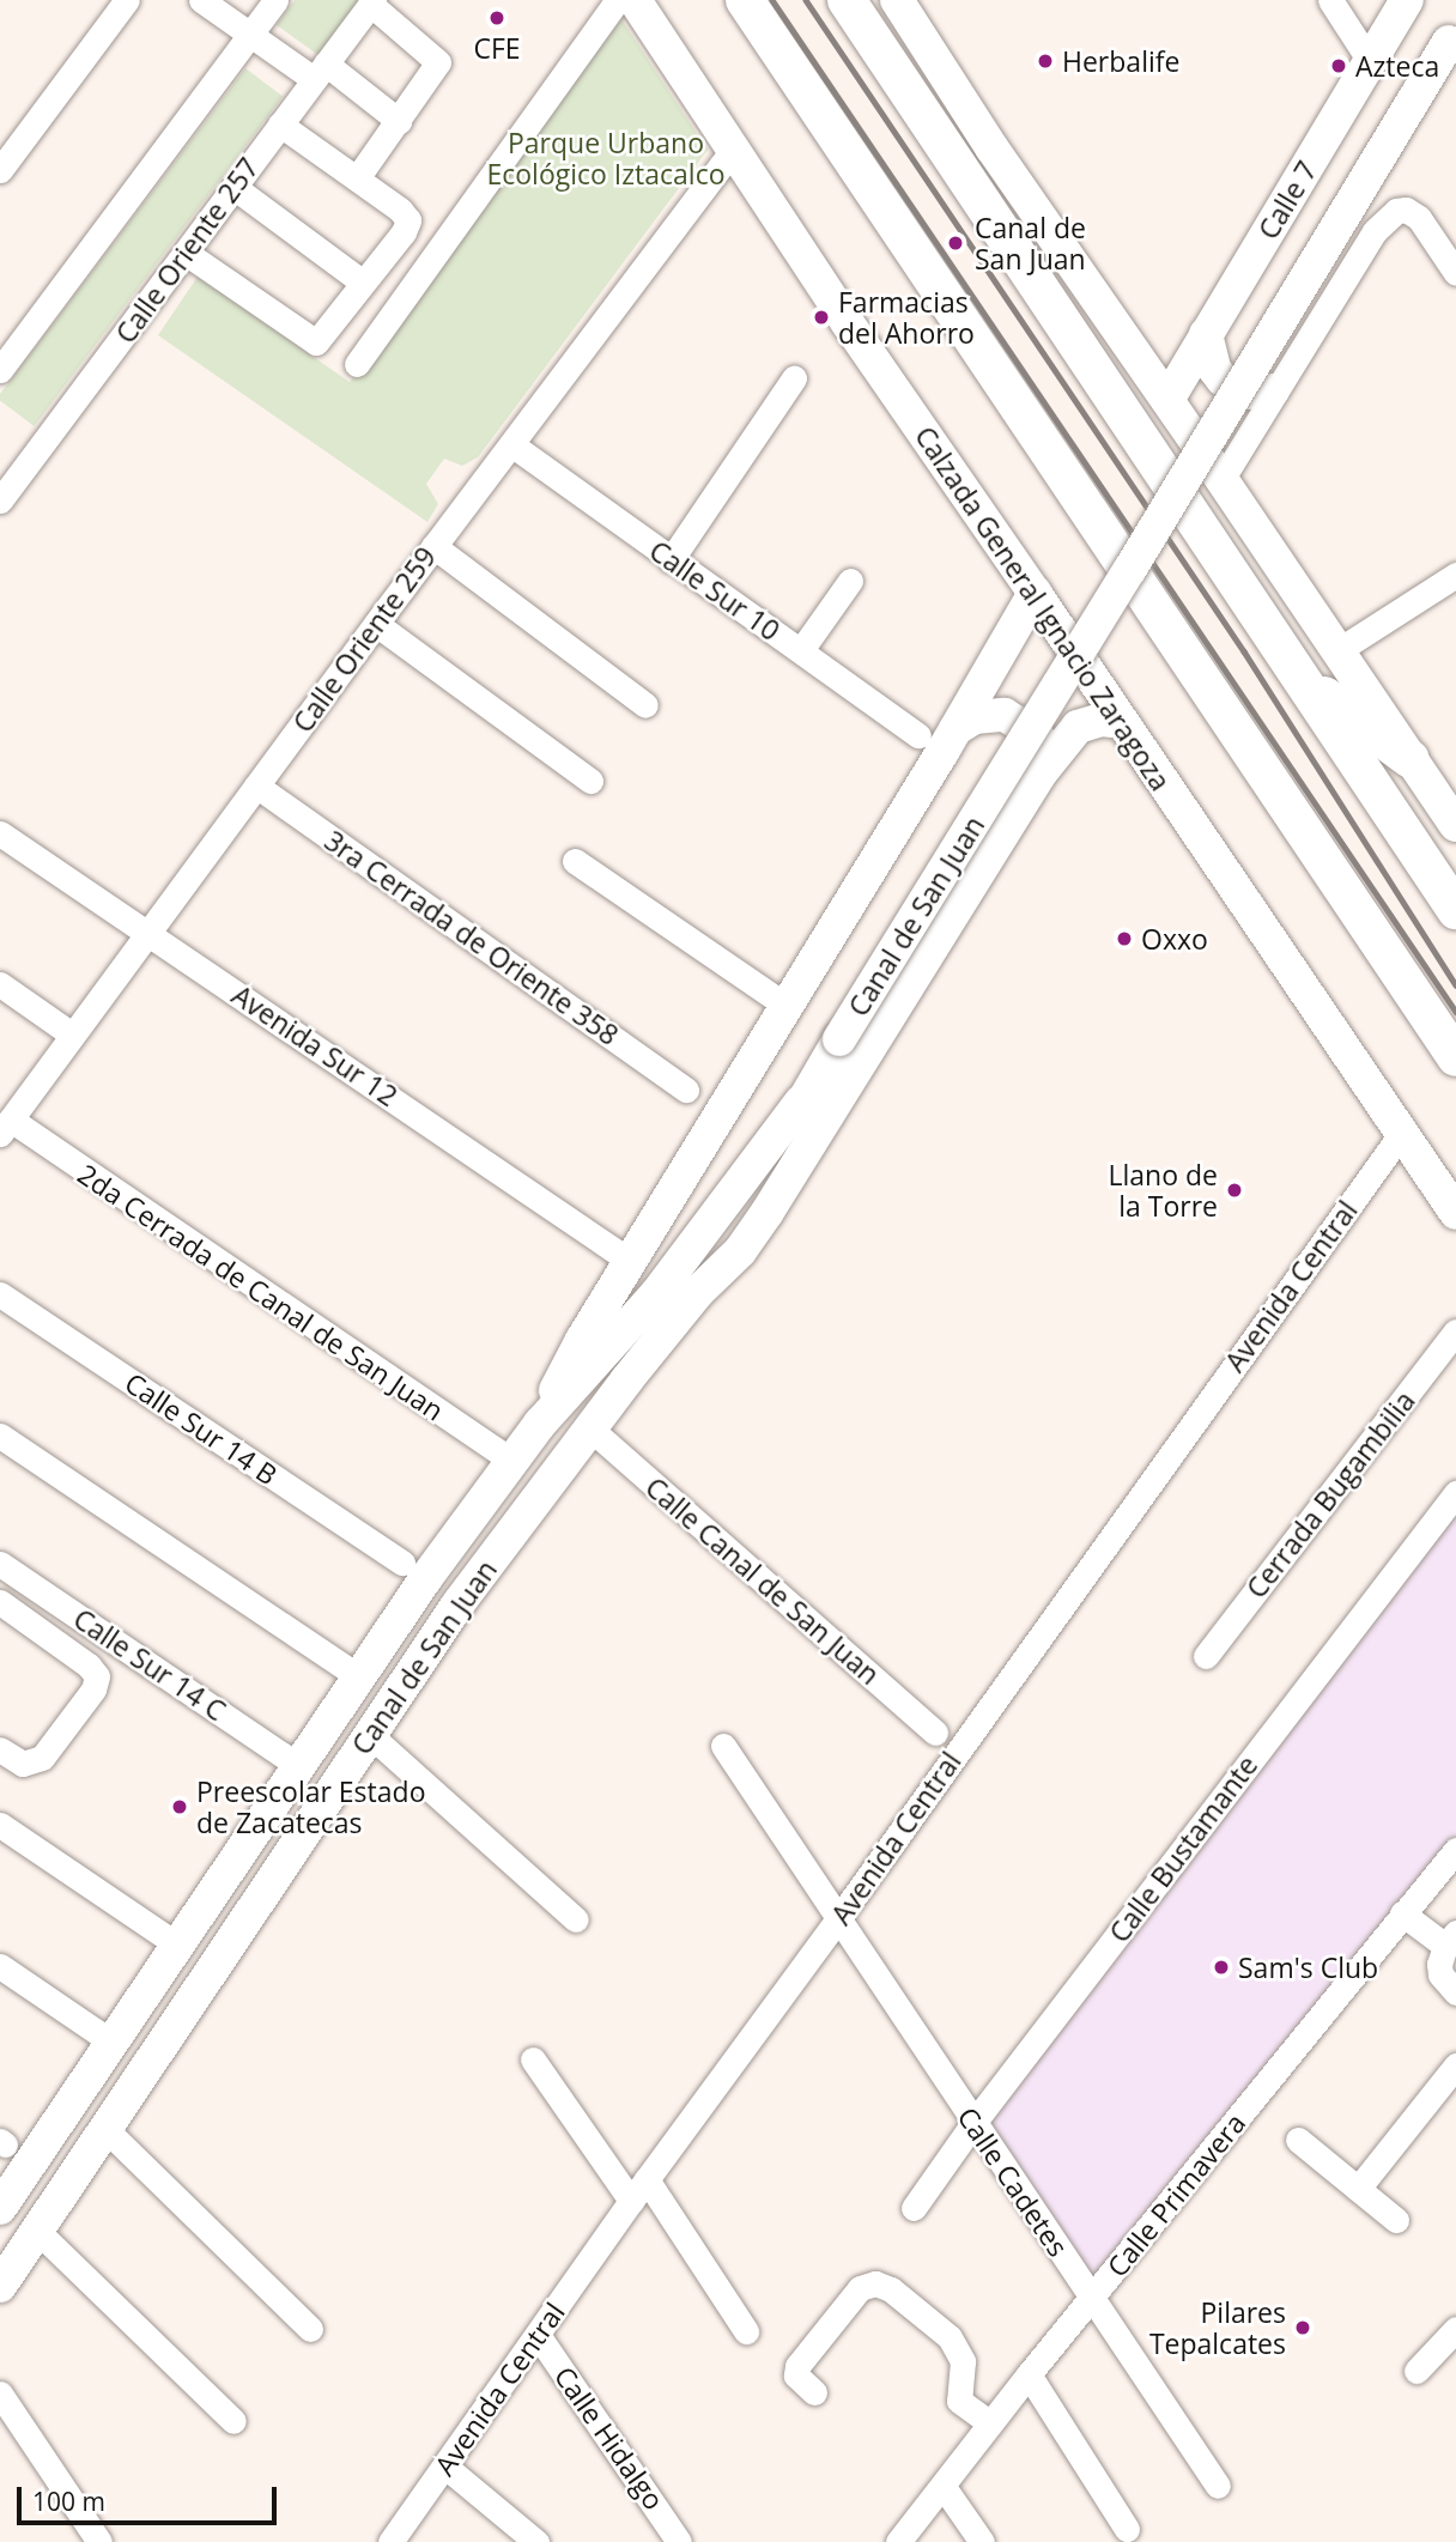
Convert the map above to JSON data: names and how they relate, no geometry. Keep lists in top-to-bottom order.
{
  "streets": {
    "main road": ["Calle 7", "Calzada General Ignacio Zaragoza", "Canal de San Juan"],
    "street": [
      "Calle Oriente 257",
      "Calle Sur 10",
      "Calle Oriente 259",
      "3ra Cerrada de Oriente 358",
      "Avenida Sur 12",
      "Avenida Central",
      "2da Cerrada de Canal de San Juan",
      "Calle Sur 14 B",
      "Cerrada Bugambilia",
      "Calle Canal de San Juan",
      "Calle Sur 14 C",
      "Calle Bustamante",
      "Calle Cadetes",
      "Calle Primavera",
      "Calle Hidalgo"
    ]
  },
  "crossings": [
    ["Calle Sur 10", "Calle Oriente 259"],
    ["Calzada General Ignacio Zaragoza", "Calle Oriente 259"],
    ["Calzada General Ignacio Zaragoza", "Canal de San Juan"],
    ["Calzada General Ignacio Zaragoza", "Avenida Central"],
    ["Calle Oriente 259", "3ra Cerrada de Oriente 358"],
    ["Calle Oriente 259", "Avenida Sur 12"],
    ["Calle Oriente 259", "2da Cerrada de Canal de San Juan"],
    ["Canal de San Juan", "Avenida Sur 12"],
    ["Canal de San Juan", "2da Cerrada de Canal de San Juan"],
    ["Canal de San Juan", "Calle Canal de San Juan"],
    ["Canal de San Juan", "Calle Sur 14 C"],
    ["Avenida Central", "Calle Cadetes"],
    ["Avenida Central", "Calle Hidalgo"],
    ["Calle Bustamante", "Calle Cadetes"],
    ["Calle Cadetes", "Calle Primavera"]
  ],
  "parks": ["Parque Urbano Ecológico Iztacalco"],
  "places": [
    "CFE",
    "Herbalife",
    "Azteca",
    "Canal de San Juan",
    "Farmacias del Ahorro",
    "Oxxo",
    "Llano de la Torre",
    "Preescolar Estado de Zacatecas",
    "Sam's Club",
    "Pilares Tepalcates"
  ],
  "scale_bar": "100 m"
}
